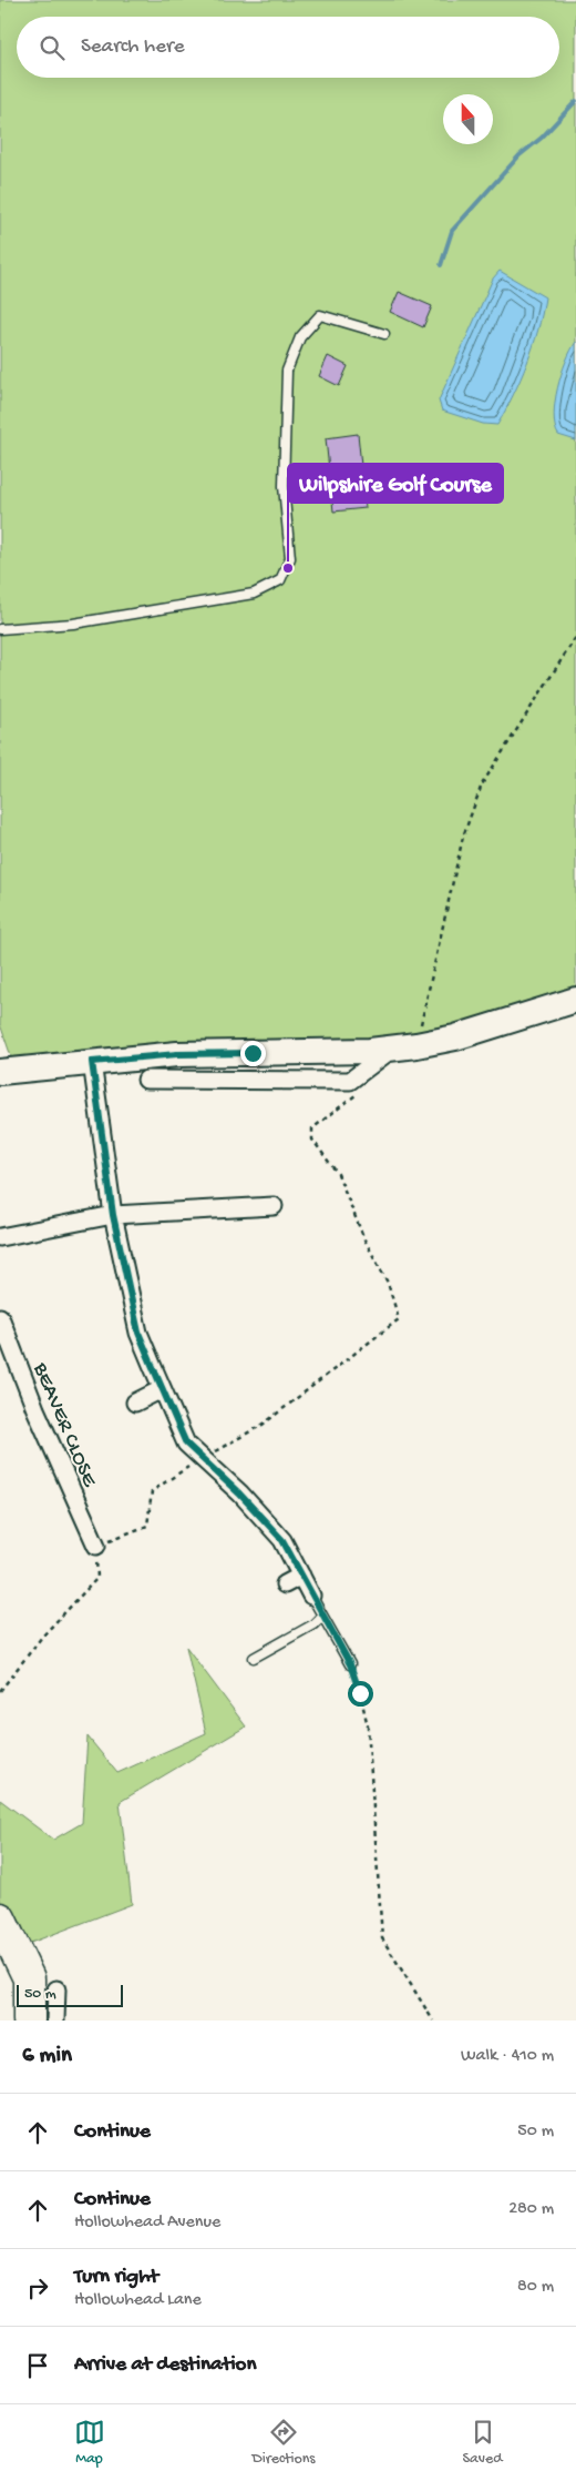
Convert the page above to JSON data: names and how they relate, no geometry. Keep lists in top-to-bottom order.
{
  "streets": {
    "street": ["BEAVER CLOSE"]
  },
  "places": ["Wilpshire Golf Course"],
  "scale_bar": "50 m",
  "north": "top",
  "page": {
    "search": "Search here",
    "scale": "50 m",
    "heading": ["6 min", "Walk · 410 m"],
    "list": [
      ["Continue", "50 m"],
      ["Continue", "Hollowhead Avenue", "280 m"],
      ["Turn right", "Hollowhead Lane", "80 m"],
      "Arrive at destination"
    ],
    "nav": ["Map", "Directions", "Saved"]
  }
}
